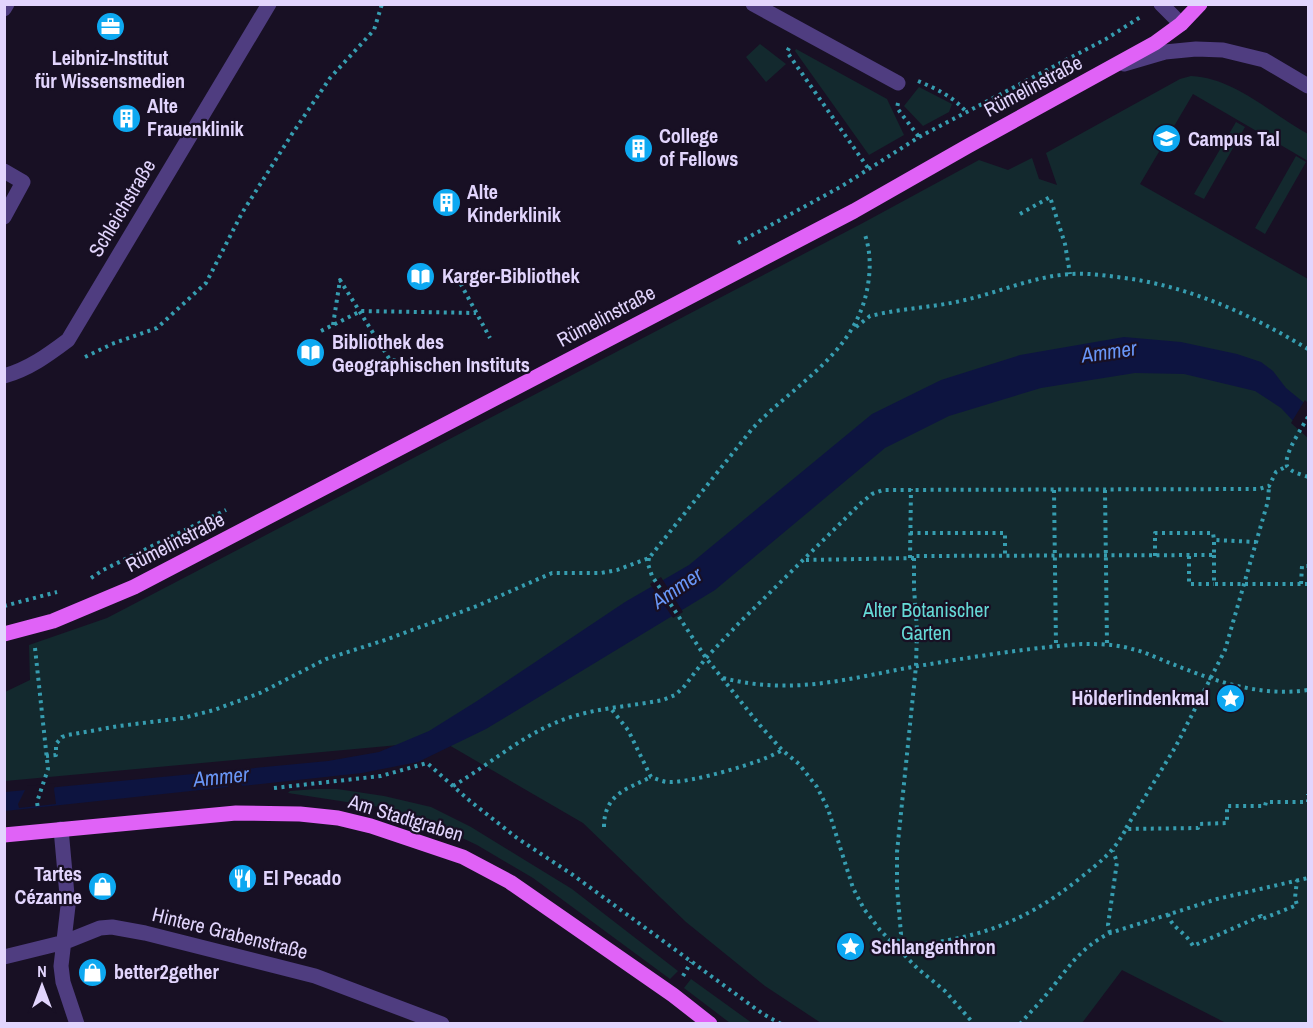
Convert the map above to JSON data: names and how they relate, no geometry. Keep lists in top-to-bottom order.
{
  "streets": {
    "main road": ["Rümelinstraße", "Am Stadtgraben"],
    "street": ["Schleichstraße", "Hintere Grabenstraße"]
  },
  "water": ["Ammer"],
  "parks": ["Alter Botanischer Garten"],
  "places": {
    "office": ["Leibniz-Institut für Wissensmedien"],
    "building": ["Alte Frauenklinik", "College of Fellows", "Alte Kinderklinik"],
    "school or university": ["Campus Tal"],
    "library": ["Karger-Bibliothek", "Bibliothek des Geographischen Instituts"],
    "place": ["Hölderlindenkmal", "Schlangenthron"],
    "restaurant": ["El Pecado"],
    "shop": ["Tartes Cézanne", "better2gether"]
  },
  "north": "top"
}
